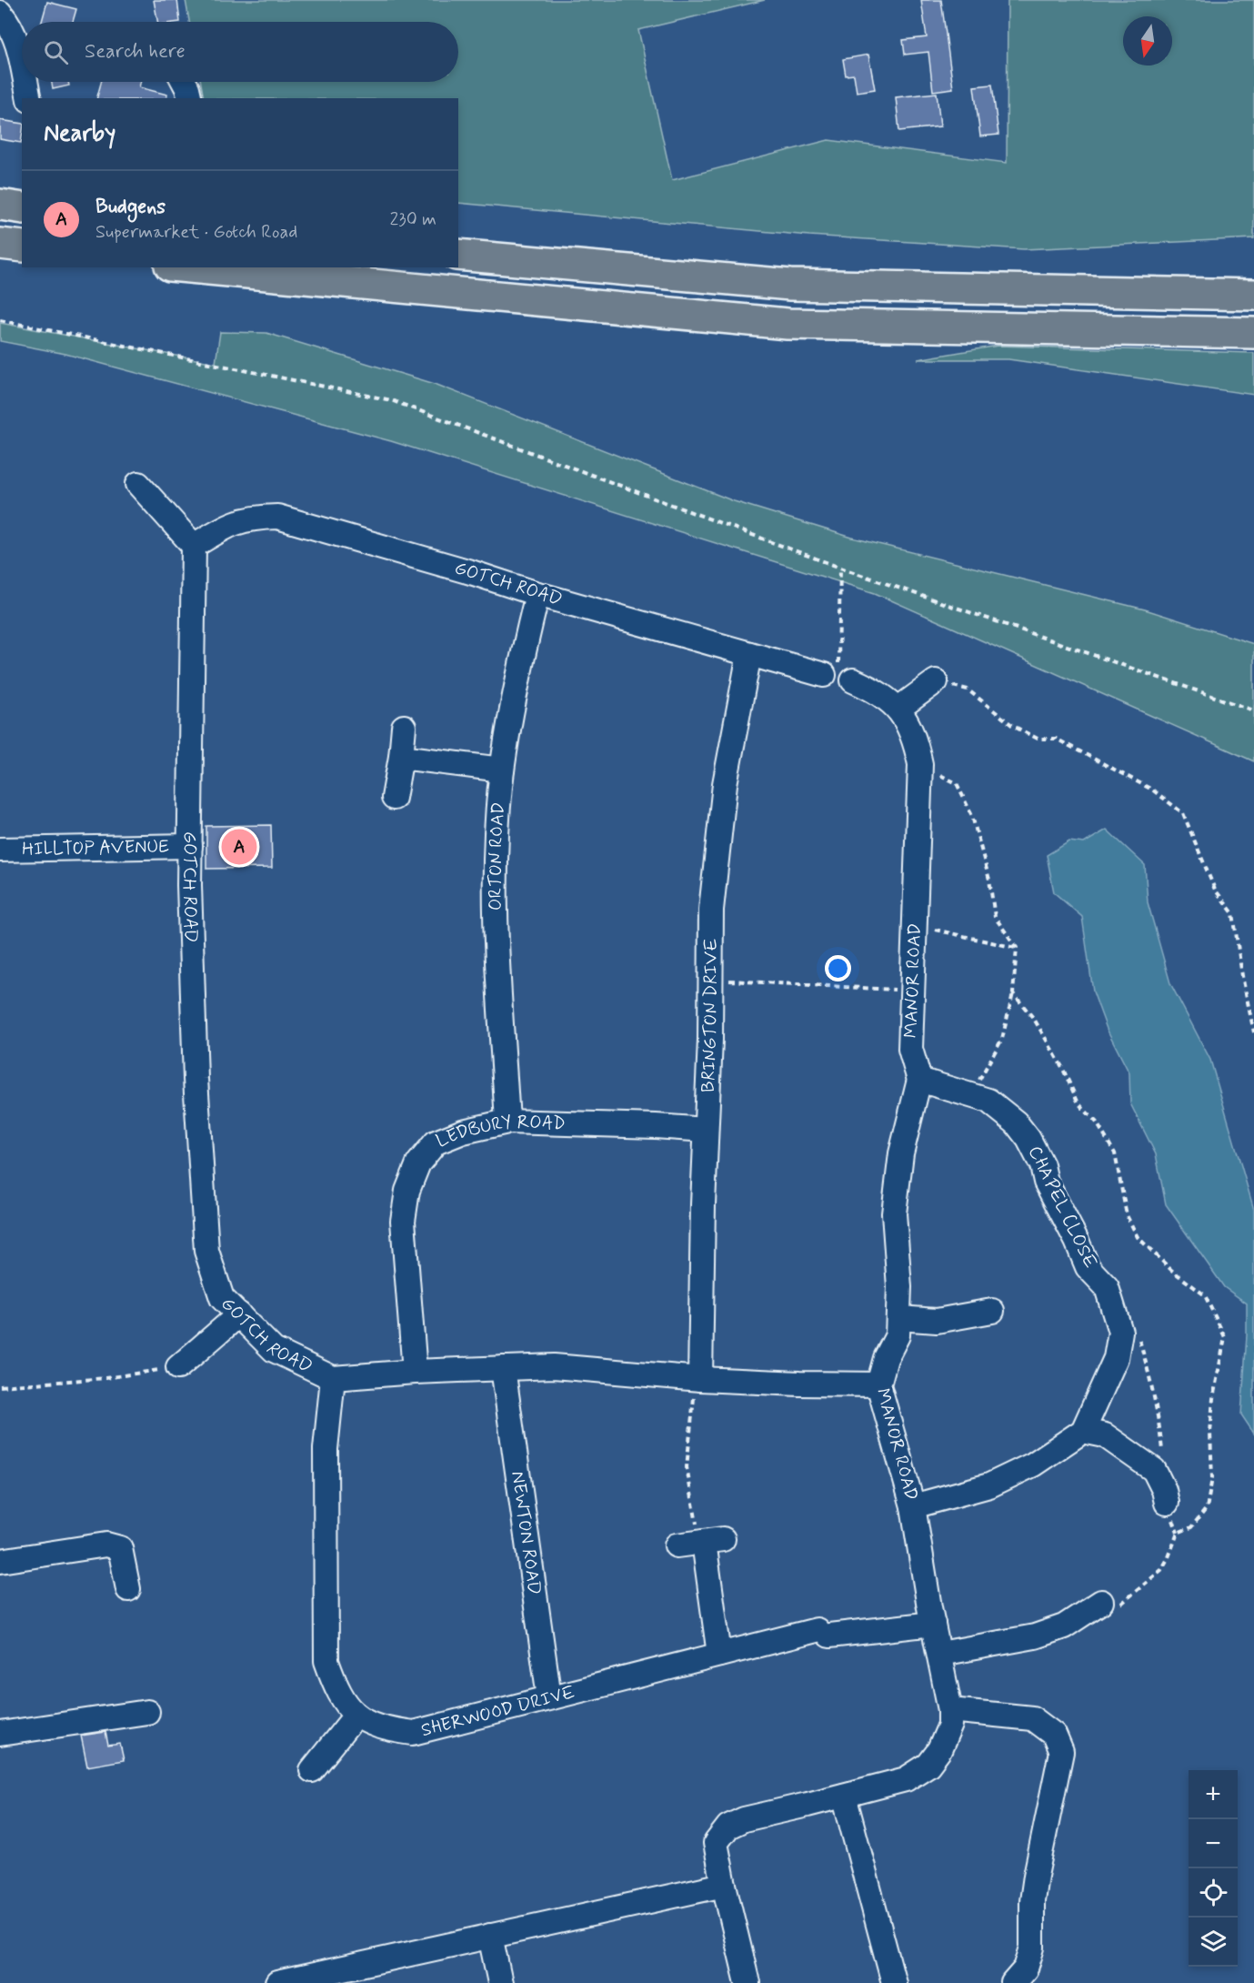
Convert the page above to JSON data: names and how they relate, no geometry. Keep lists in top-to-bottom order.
{
  "streets": {
    "street": [
      "GOTCH ROAD",
      "HILLTOP AVENUE",
      "ORTON ROAD",
      "MANOR ROAD",
      "BRINGTON DRIVE",
      "LEDBURY ROAD",
      "CHAPEL CLOSE",
      "NEWTON ROAD",
      "SHERWOOD DRIVE"
    ]
  },
  "crossings": [
    ["GOTCH ROAD", "HILLTOP AVENUE"],
    ["GOTCH ROAD", "ORTON ROAD"],
    ["GOTCH ROAD", "MANOR ROAD"],
    ["GOTCH ROAD", "BRINGTON DRIVE"],
    ["GOTCH ROAD", "LEDBURY ROAD"],
    ["GOTCH ROAD", "NEWTON ROAD"],
    ["ORTON ROAD", "LEDBURY ROAD"],
    ["MANOR ROAD", "CHAPEL CLOSE"],
    ["MANOR ROAD", "SHERWOOD DRIVE"],
    ["BRINGTON DRIVE", "LEDBURY ROAD"],
    ["NEWTON ROAD", "SHERWOOD DRIVE"]
  ],
  "north": "bottom",
  "page": {
    "search": "Search here",
    "heading": "Nearby",
    "list": [
      {
        "mark": "A",
        "name": "Budgens",
        "note": "Supermarket · Gotch Road",
        "value": "230 m"
      }
    ],
    "pins": "A",
    "map_buttons": ["+", "−"]
  }
}
